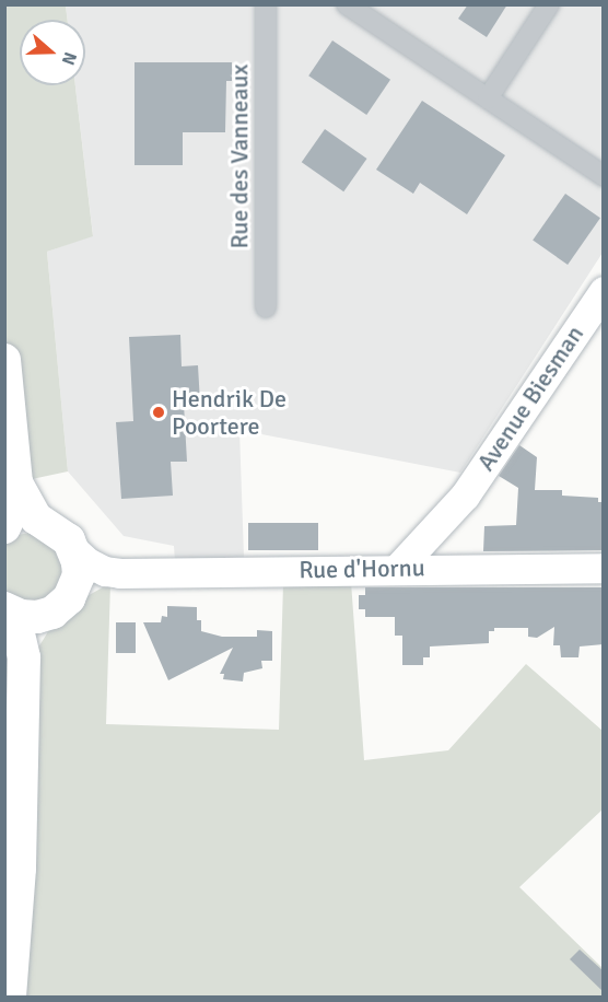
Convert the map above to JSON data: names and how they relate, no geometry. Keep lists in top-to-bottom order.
{
  "streets": {
    "street": ["Rue des Vanneaux", "Avenue Biesman", "Rue d'Hornu"]
  },
  "crossings": [
    ["Avenue Biesman", "Rue d'Hornu"]
  ],
  "places": ["Hendrik De Poortere"],
  "north": "right"
}
